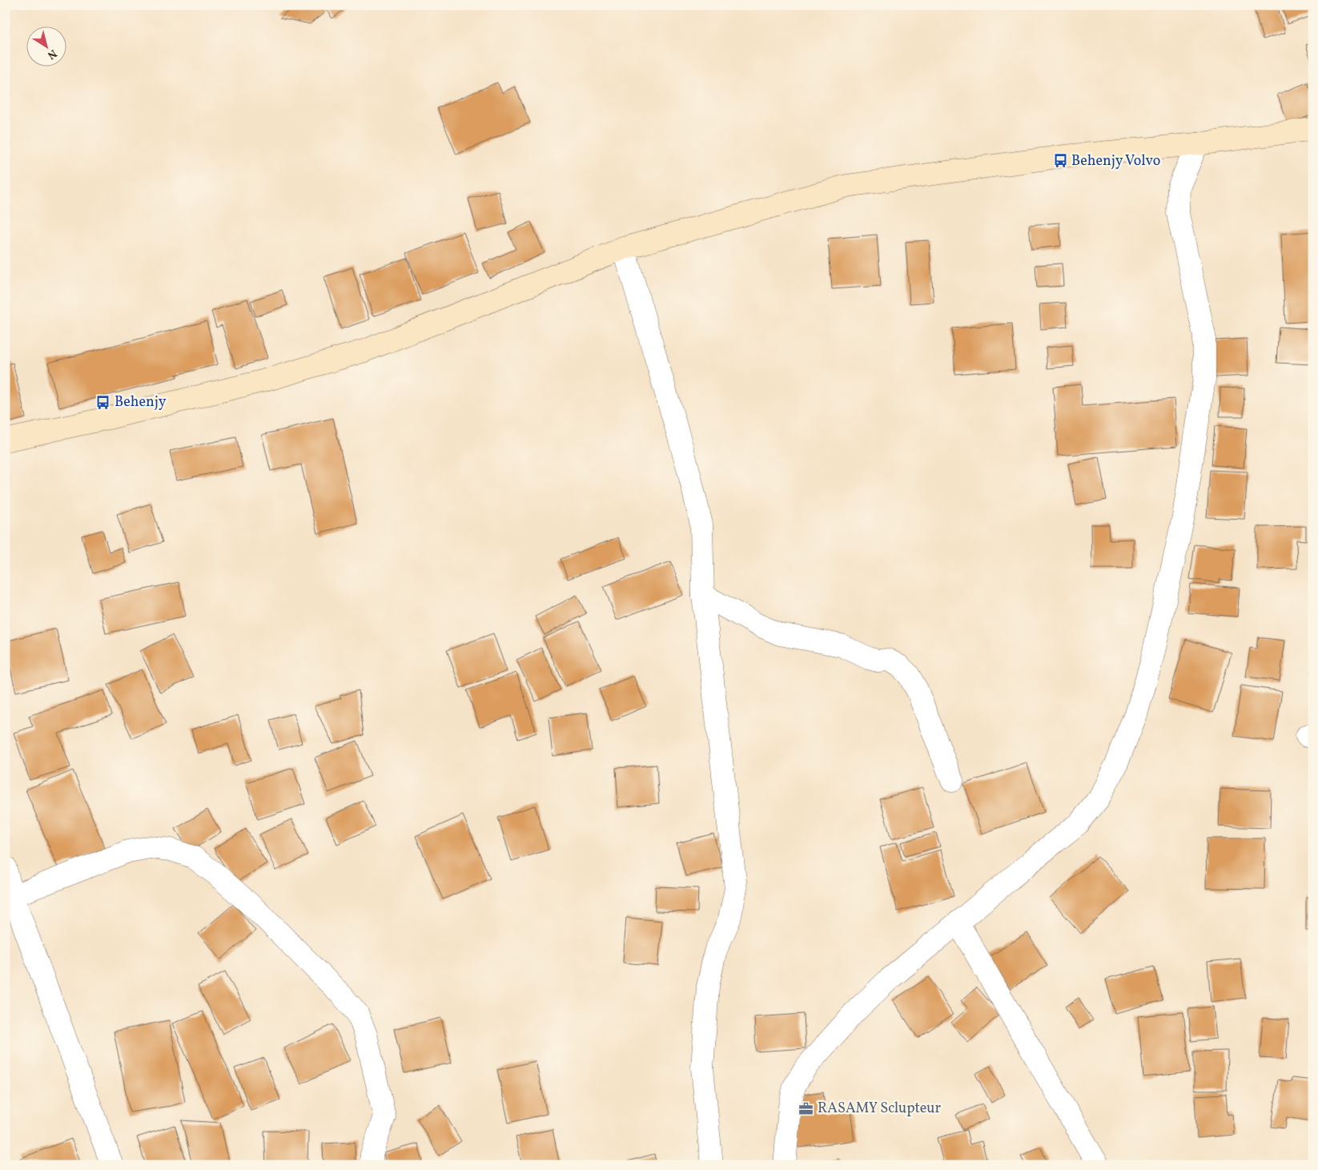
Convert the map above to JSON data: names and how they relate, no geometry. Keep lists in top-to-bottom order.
{
  "places": {
    "bus stop": ["Behenjy Volvo", "Behenjy"],
    "office": ["RASAMY Sclupteur"]
  },
  "north": "bottom right"
}
